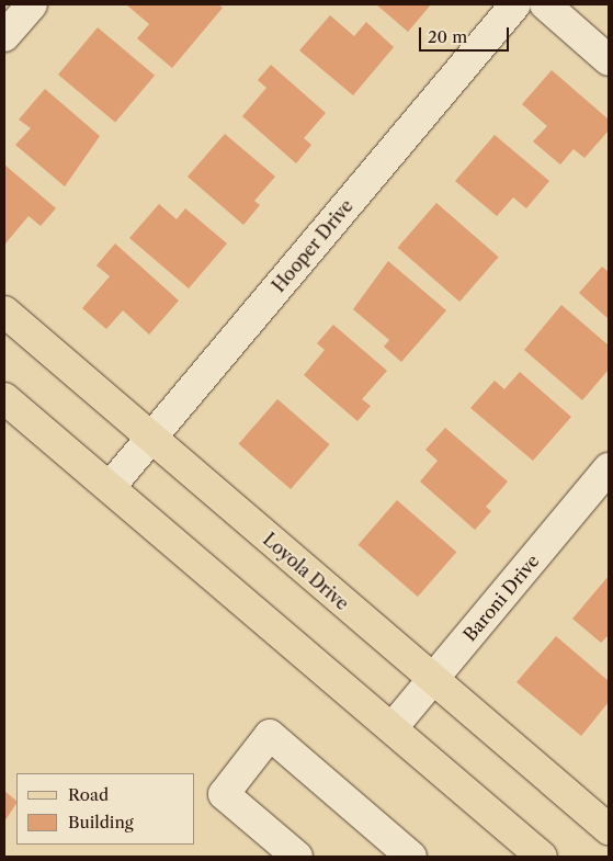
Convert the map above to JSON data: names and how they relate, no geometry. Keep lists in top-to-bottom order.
{
  "streets": {
    "main road": ["Loyola Drive"],
    "street": ["Hooper Drive", "Baroni Drive"]
  },
  "crossings": [
    ["Hooper Drive", "Loyola Drive"],
    ["Loyola Drive", "Baroni Drive"]
  ],
  "legend": ["Road", "Building"],
  "scale_bar": "20 m"
}
